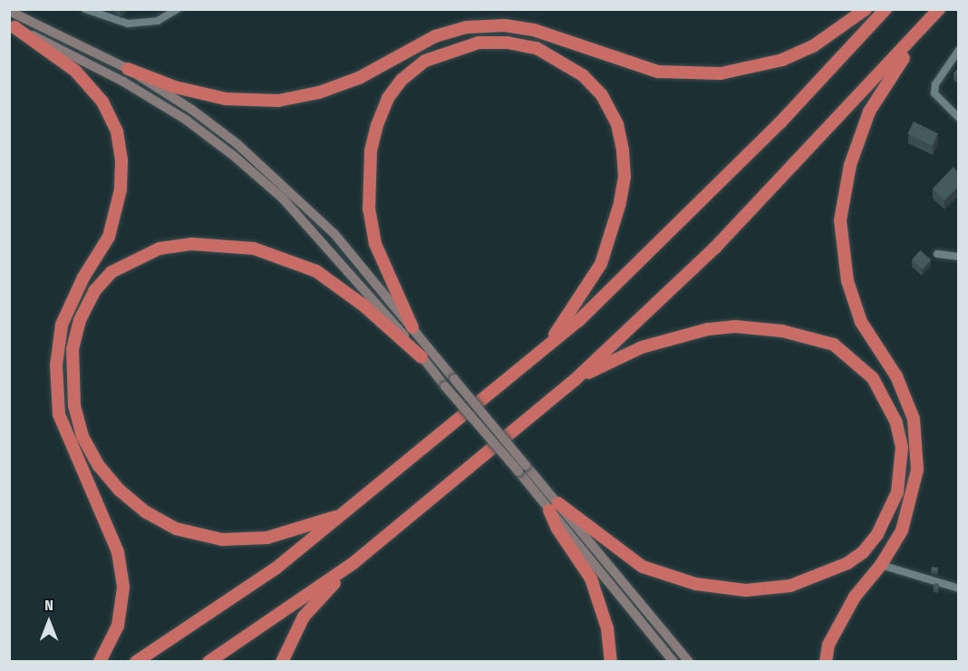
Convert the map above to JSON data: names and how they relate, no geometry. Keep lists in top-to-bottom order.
{
  "north": "top"
}
